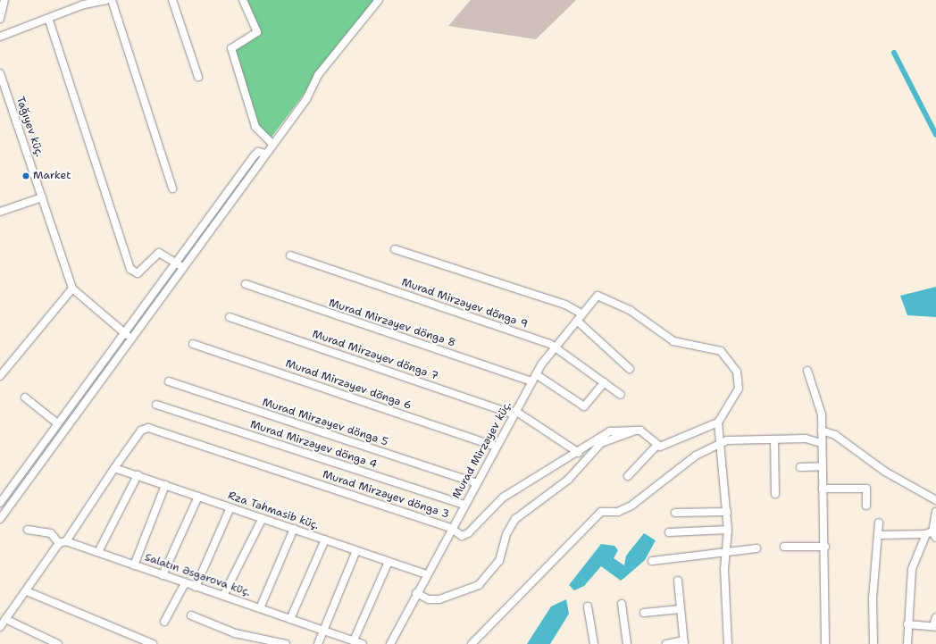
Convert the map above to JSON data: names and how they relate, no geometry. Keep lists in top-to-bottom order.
{
  "streets": {
    "street": [
      "Tağıyev küç.",
      "Murad Mirzəyev döngə 9",
      "Murad Mirzəyev döngə 8",
      "Murad Mirzəyev döngə 7",
      "Murad Mirzəyev döngə 6",
      "Murad Mirzəyev döngə 5",
      "Murad Mirzəyev döngə 4",
      "Murad Mirzəyev küç.",
      "Murad Mirzəyev döngə 3",
      "Rza Təhmasib küç.",
      "Salatın Əsgərova küç."
    ]
  },
  "crossings": [
    ["Murad Mirzəyev döngə 9", "Murad Mirzəyev küç."],
    ["Murad Mirzəyev döngə 8", "Murad Mirzəyev küç."],
    ["Murad Mirzəyev döngə 7", "Murad Mirzəyev küç."],
    ["Murad Mirzəyev döngə 7", "Murad Mirzəyev döngə 3"],
    ["Murad Mirzəyev döngə 6", "Murad Mirzəyev küç."],
    ["Murad Mirzəyev döngə 5", "Murad Mirzəyev küç."],
    ["Murad Mirzəyev döngə 4", "Murad Mirzəyev küç."],
    ["Murad Mirzəyev küç.", "Murad Mirzəyev döngə 3"],
    ["Murad Mirzəyev küç.", "Rza Təhmasib küç."],
    ["Murad Mirzəyev döngə 3", "Rza Təhmasib küç."],
    ["Murad Mirzəyev döngə 3", "Salatın Əsgərova küç."]
  ],
  "places": ["Market"]
}
